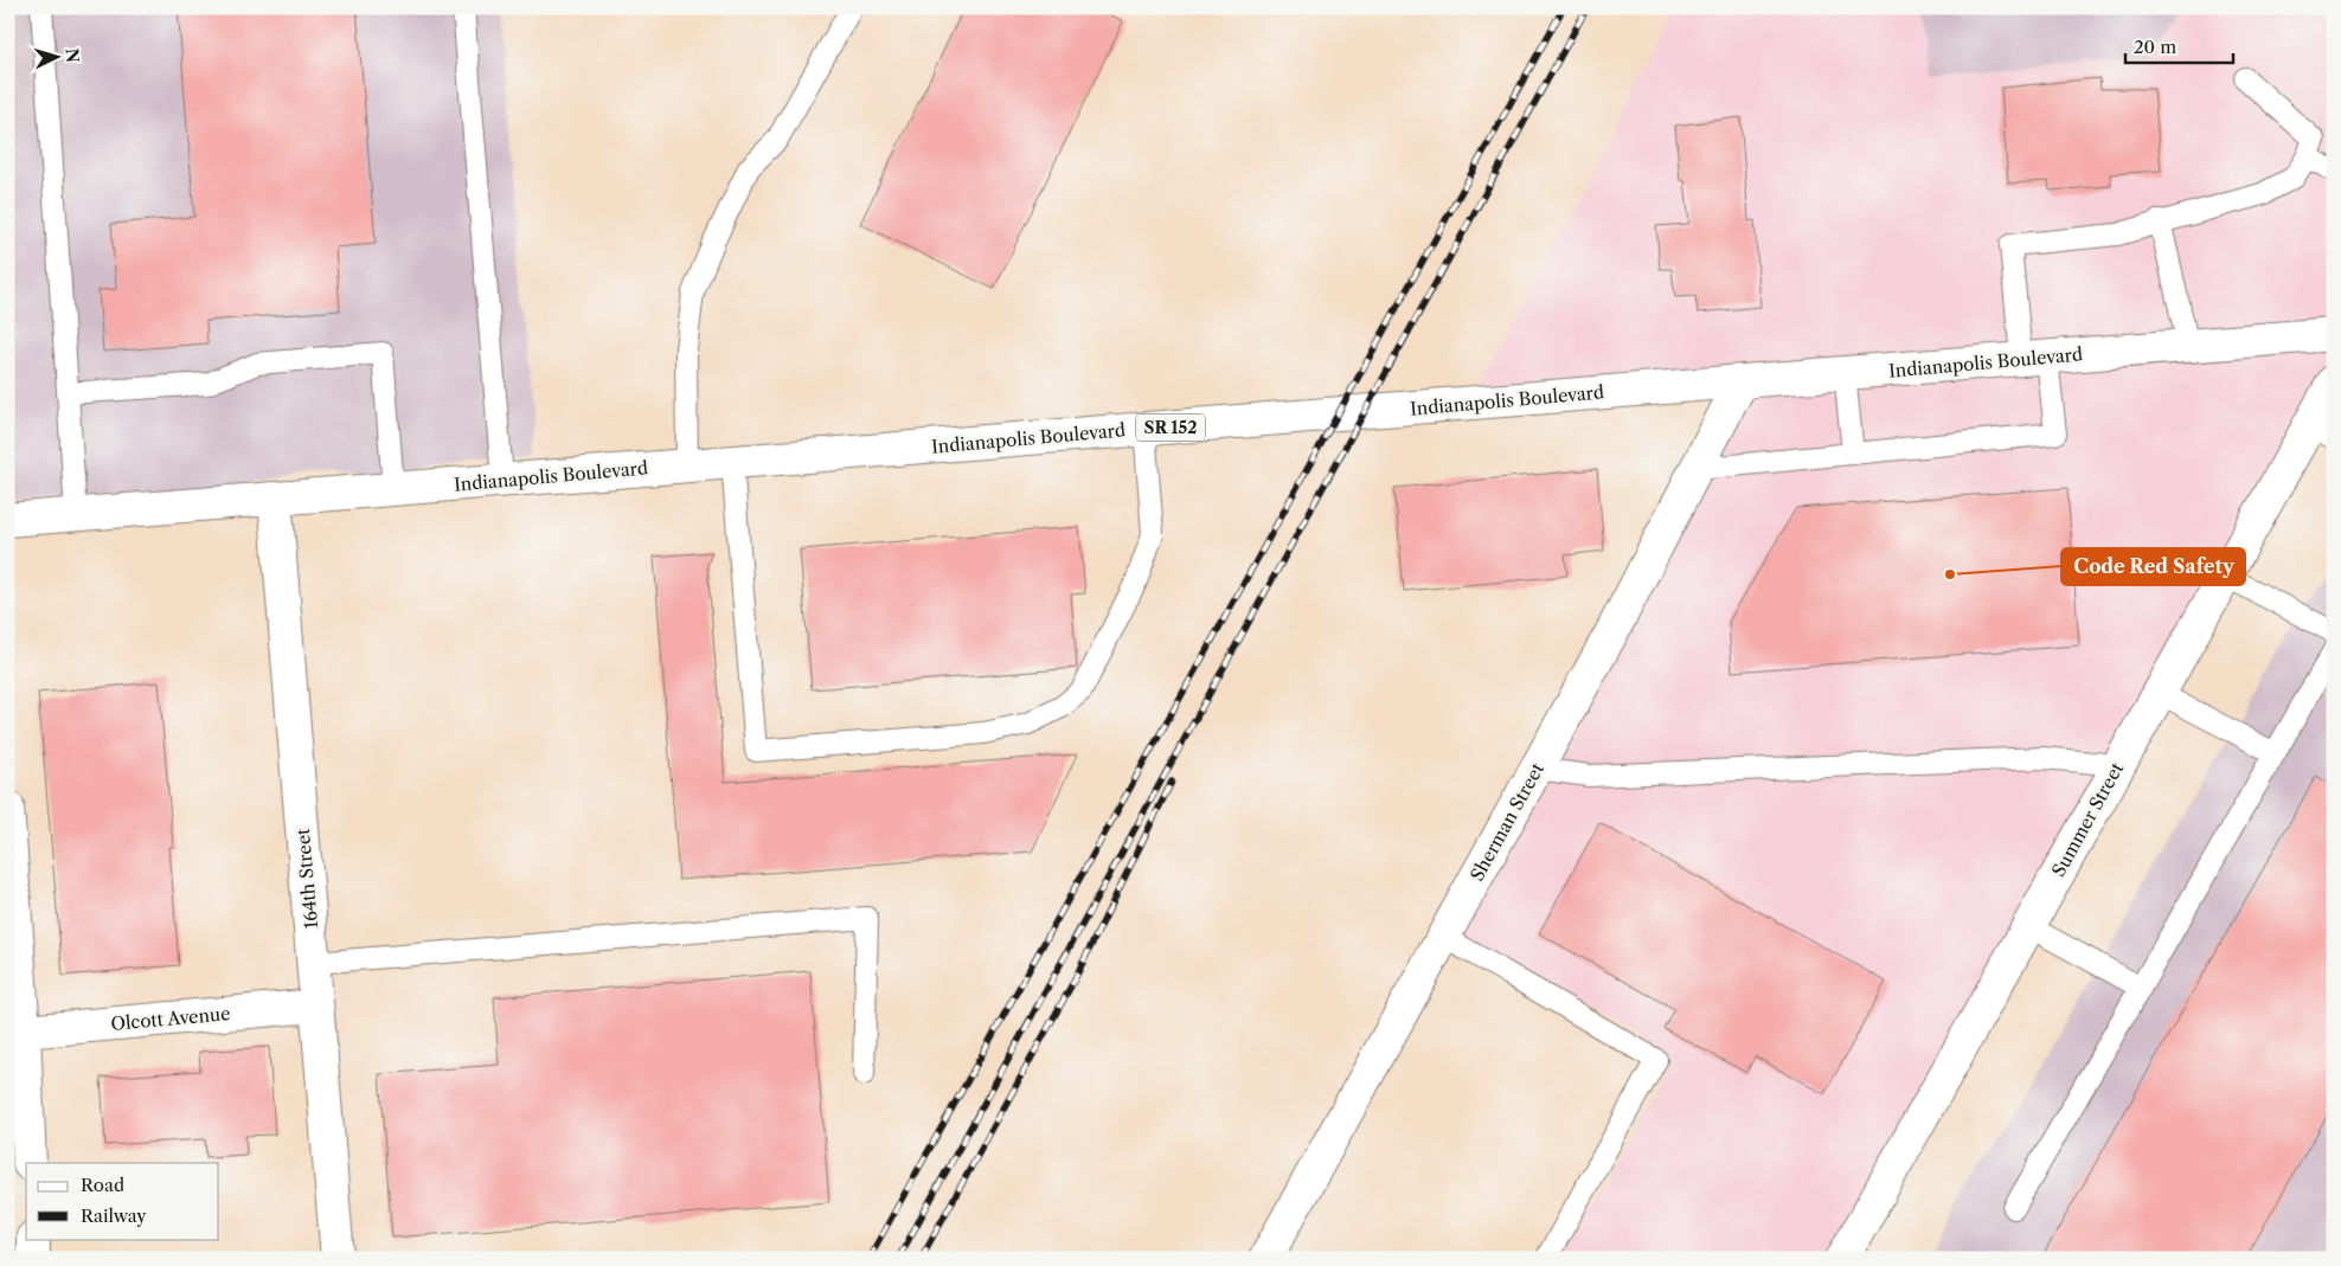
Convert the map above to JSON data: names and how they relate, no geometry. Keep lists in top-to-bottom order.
{
  "streets": {
    "street": [
      "Indianapolis Boulevard",
      "SR 152",
      "Summer Street",
      "Sherman Street",
      "164th Street",
      "Olcott Avenue"
    ]
  },
  "crossings": [
    ["Indianapolis Boulevard", "Sherman Street"],
    ["Indianapolis Boulevard", "164th Street"],
    ["164th Street", "Olcott Avenue"]
  ],
  "places": ["Code Red Safety"],
  "legend": ["Road", "Railway"],
  "scale_bar": "20 m",
  "north": "right"
}
